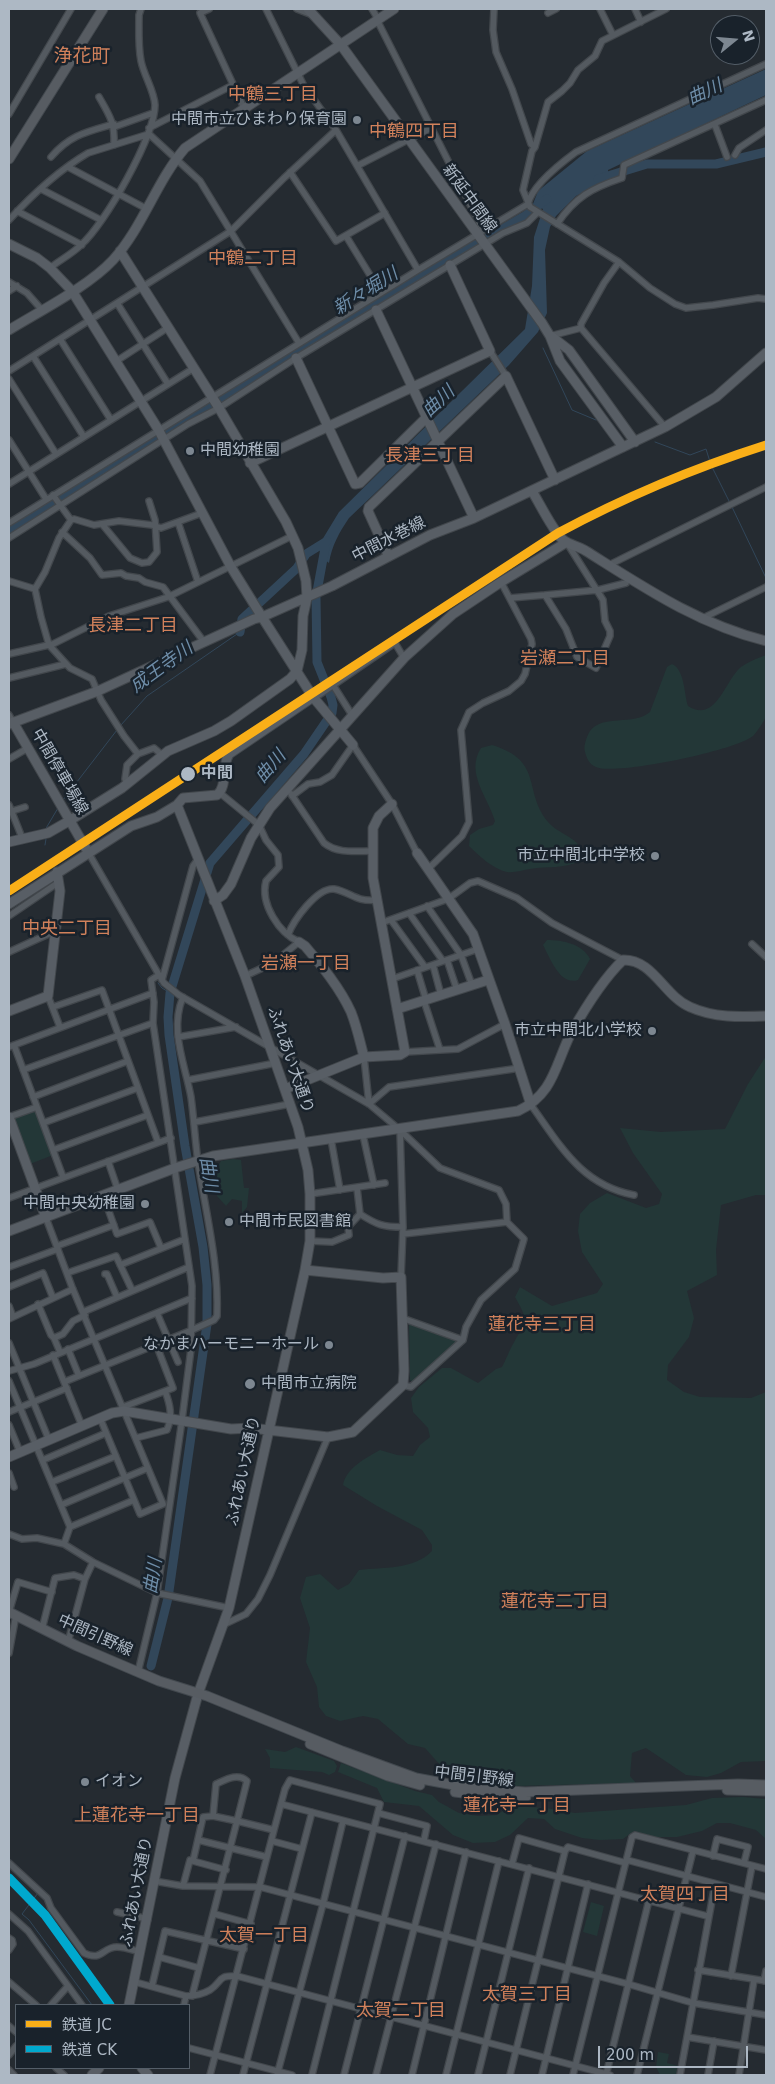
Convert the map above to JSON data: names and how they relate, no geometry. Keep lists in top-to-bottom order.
{
  "streets": {
    "main road": ["中間引野線"],
    "street": [
      "新延中間線",
      "中間水巻線",
      "中間停車場線",
      "ふれあい大通り"
    ]
  },
  "crossings": [
    ["新延中間線", "中間水巻線"],
    ["中間水巻線", "中間停車場線"],
    ["ふれあい大通り", "中間引野線"]
  ],
  "districts": [
    "浄花町",
    "中鶴三丁目",
    "中鶴四丁目",
    "中鶴二丁目",
    "長津三丁目",
    "長津二丁目",
    "岩瀬二丁目",
    "中央二丁目",
    "岩瀬一丁目",
    "蓮花寺三丁目",
    "蓮花寺二丁目",
    "蓮花寺一丁目",
    "上蓮花寺一丁目",
    "太賀四丁目",
    "太賀一丁目",
    "太賀三丁目",
    "太賀二丁目"
  ],
  "water": ["曲川", "新々堀川", "成王寺川"],
  "places": [
    "中間市立ひまわり保育園",
    "中間幼稚園",
    "中間",
    "市立中間北中学校",
    "市立中間北小学校",
    "中間中央幼稚園",
    "中間市民図書館",
    "なかまハーモニーホール",
    "中間市立病院",
    "イオン"
  ],
  "lines": ["rail line JC", "rail line CK"],
  "legend": ["鉄道 JC", "鉄道 CK"],
  "scale_bar": "200 m",
  "north": "right"
}
